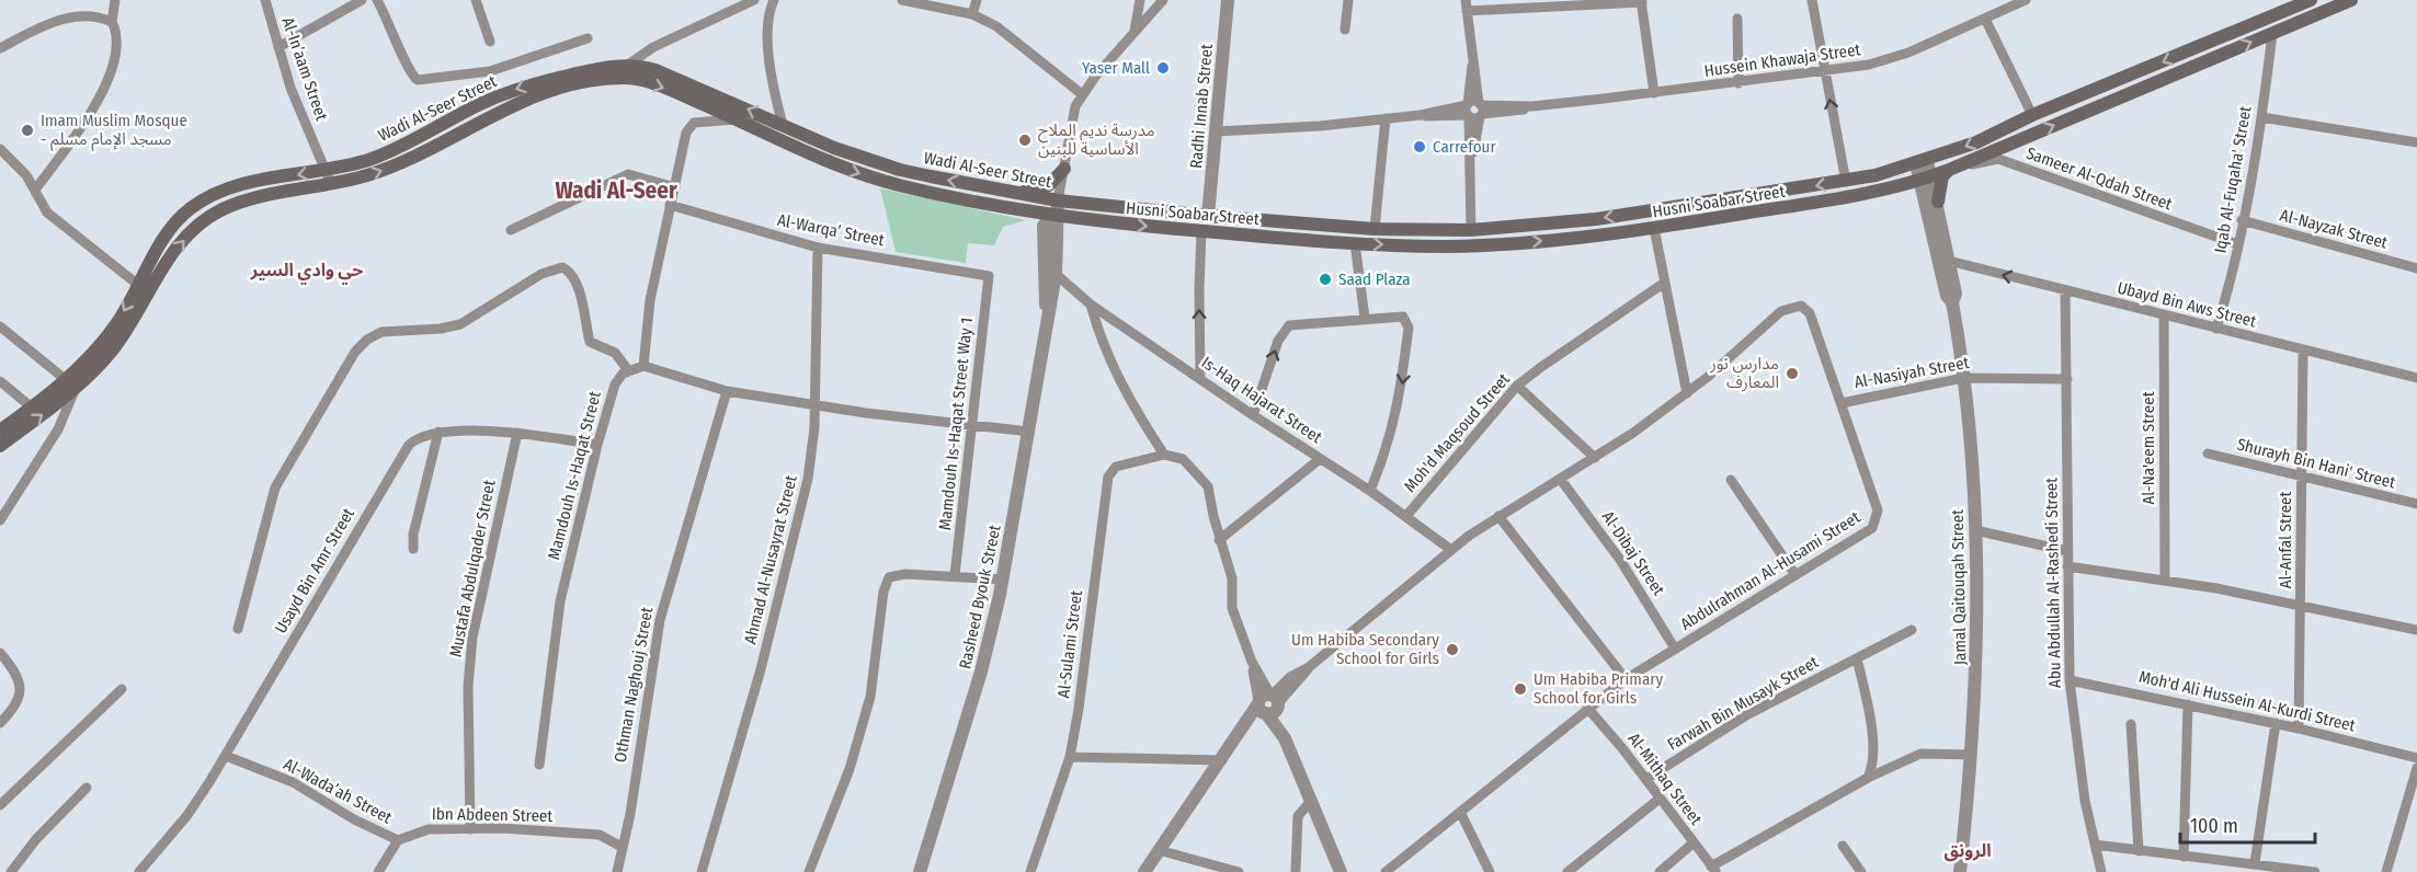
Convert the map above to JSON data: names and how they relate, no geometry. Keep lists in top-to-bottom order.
{
  "streets": {
    "main road": ["Wadi Al-Seer Street", "Husni Soabar Street"],
    "street": [
      "Hussein Khawaja Street",
      "Al-In’aam Street",
      "Radhi Innab Street",
      "Sameer Al-Qdah Street",
      "Iqab Al-Fuqaha' Street",
      "Al-Nayzak Street",
      "Al-Warqa’ Street",
      "Ubayd Bin Aws Street",
      "Al-Nasiyah Street",
      "Is-Haq Hajarat Street",
      "Mamdouh Is-Haqat Street Way 1",
      "Moh'd Maqsoud Street",
      "Al-Na'eem Street",
      "Shurayh Bin Hani' Street",
      "Mamdouh Is-Haqat Street",
      "Al-Anfal Street",
      "Al-Dibaj Street",
      "Ahmad Al-Nusayrat Street",
      "Mustafa Abdulqader Street",
      "Usayd Bin Amr Street",
      "Abdulrahman Al-Husami Street",
      "Abu Abdullah Al-Rashedi Street",
      "Jamal Qaitouqah Street",
      "Rasheed Byouk Street",
      "Al-Sulami Street",
      "Othman Naghouj Street",
      "Moh'd Ali Hussein Al-Kurdi Street",
      "Farwah Bin Musayk Street",
      "Al-Mithaq Street",
      "Al-Wada’ah Street",
      "Ibn Abdeen Street"
    ]
  },
  "crossings": [
    ["Hussein Khawaja Street", "Radhi Innab Street"],
    ["Al-In’aam Street", "Wadi Al-Seer Street"],
    ["Radhi Innab Street", "Husni Soabar Street"],
    ["Wadi Al-Seer Street", "Husni Soabar Street"],
    ["Wadi Al-Seer Street", "Rasheed Byouk Street"],
    ["Sameer Al-Qdah Street", "Iqab Al-Fuqaha' Street"],
    ["Sameer Al-Qdah Street", "Husni Soabar Street"],
    ["Iqab Al-Fuqaha' Street", "Husni Soabar Street"],
    ["Iqab Al-Fuqaha' Street", "Al-Nayzak Street"],
    ["Iqab Al-Fuqaha' Street", "Ubayd Bin Aws Street"],
    ["Husni Soabar Street", "Jamal Qaitouqah Street"],
    ["Husni Soabar Street", "Rasheed Byouk Street"],
    ["Al-Warqa’ Street", "Mamdouh Is-Haqat Street Way 1"],
    ["Al-Warqa’ Street", "Ahmad Al-Nusayrat Street"],
    ["Ubayd Bin Aws Street", "Al-Na'eem Street"],
    ["Ubayd Bin Aws Street", "Al-Anfal Street"],
    ["Ubayd Bin Aws Street", "Abu Abdullah Al-Rashedi Street"],
    ["Ubayd Bin Aws Street", "Jamal Qaitouqah Street"],
    ["Al-Nasiyah Street", "Abdulrahman Al-Husami Street"],
    ["Al-Nasiyah Street", "Abu Abdullah Al-Rashedi Street"],
    ["Al-Nasiyah Street", "Jamal Qaitouqah Street"],
    ["Is-Haq Hajarat Street", "Moh'd Maqsoud Street"],
    ["Is-Haq Hajarat Street", "Abdulrahman Al-Husami Street"],
    ["Is-Haq Hajarat Street", "Rasheed Byouk Street"],
    ["Shurayh Bin Hani' Street", "Al-Anfal Street"],
    ["Mamdouh Is-Haqat Street", "Usayd Bin Amr Street"],
    ["Al-Anfal Street", "Moh'd Ali Hussein Al-Kurdi Street"],
    ["Al-Dibaj Street", "Abdulrahman Al-Husami Street"],
    ["Mustafa Abdulqader Street", "Usayd Bin Amr Street"],
    ["Mustafa Abdulqader Street", "Ibn Abdeen Street"],
    ["Usayd Bin Amr Street", "Al-Wada’ah Street"],
    ["Abdulrahman Al-Husami Street", "Al-Mithaq Street"],
    ["Abu Abdullah Al-Rashedi Street", "Moh'd Ali Hussein Al-Kurdi Street"],
    ["Othman Naghouj Street", "Ibn Abdeen Street"],
    ["Farwah Bin Musayk Street", "Al-Mithaq Street"],
    ["Al-Wada’ah Street", "Ibn Abdeen Street"]
  ],
  "districts": ["Wadi Al-Seer", "حي وادي السير", "الرونق"],
  "places": [
    "Yaser Mall",
    "Imam Muslim Mosque - مسجد الإمام مسلم",
    "مدرسة نديم الملاح الأساسية للبنين",
    "Carrefour",
    "Saad Plaza",
    "مدارس نور المعارف",
    "Um Habiba Secondary School for Girls",
    "Um Habiba Primary School for Girls"
  ],
  "scale_bar": "100 m"
}
